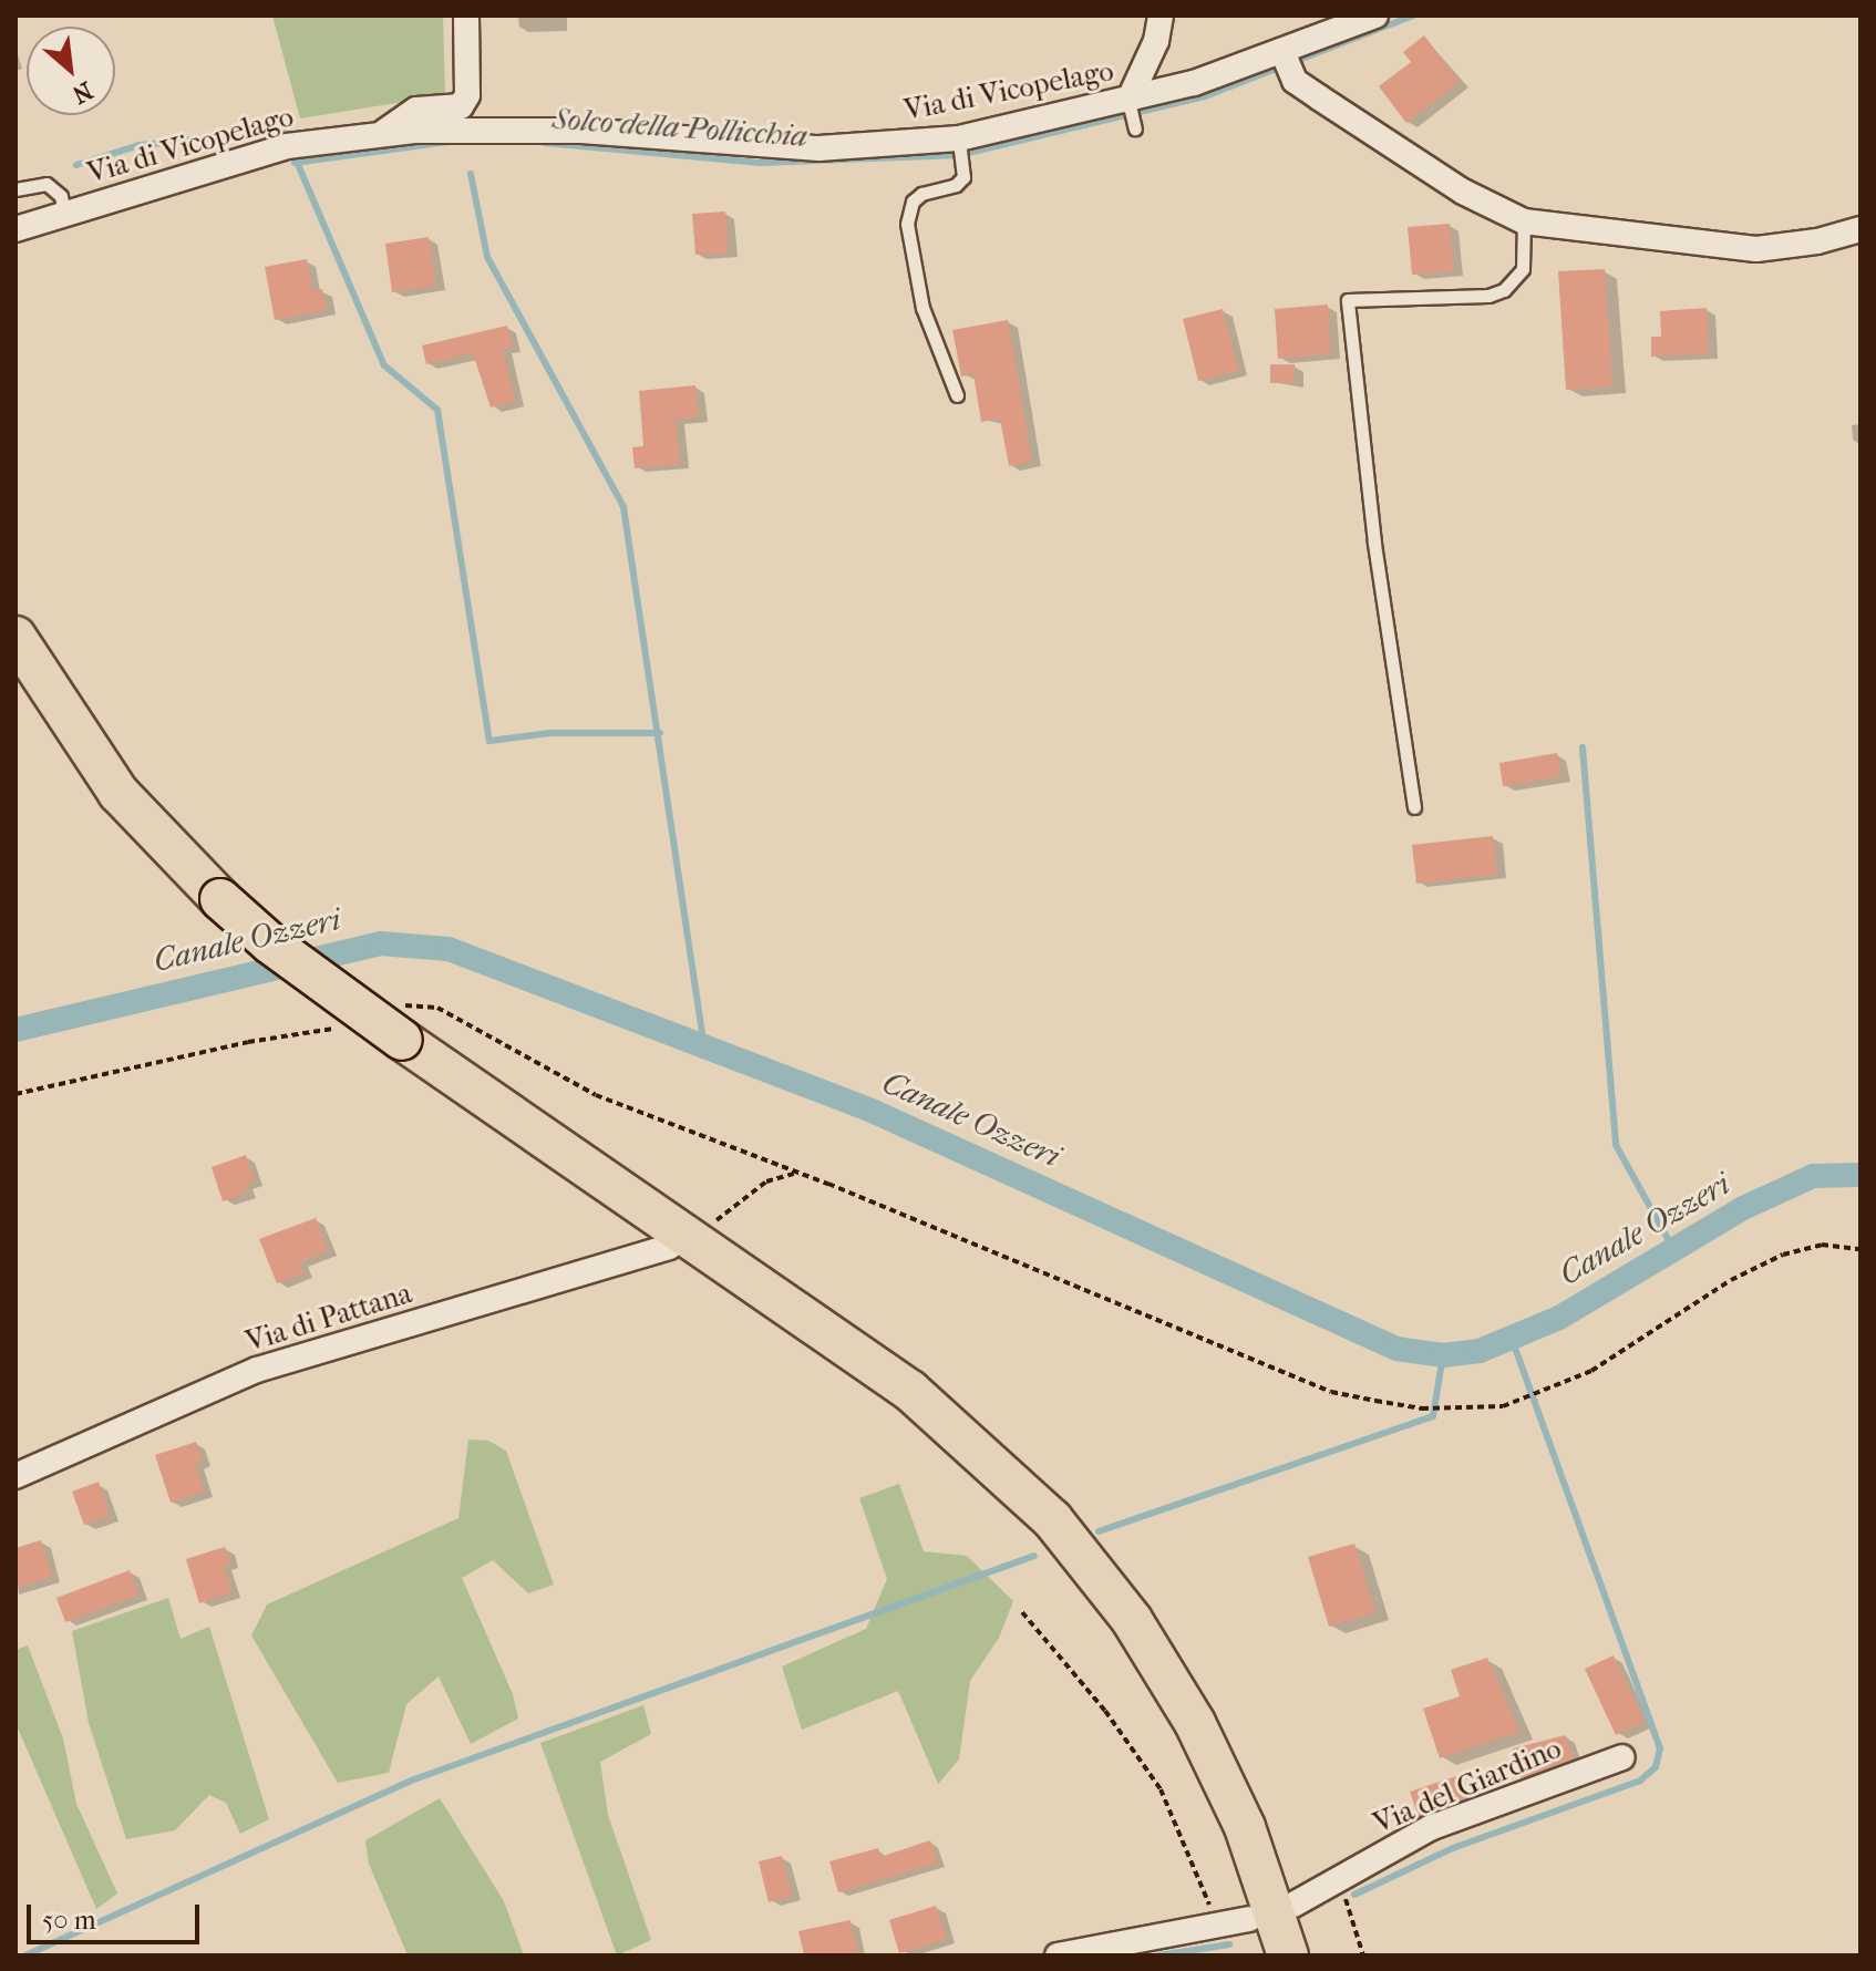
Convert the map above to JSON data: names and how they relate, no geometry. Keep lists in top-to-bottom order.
{
  "streets": {
    "street": ["Via di Vicopelago", "Via di Pattana", "Via del Giardino"]
  },
  "water": ["Solco della Pollicchia", "Canale Ozzeri"],
  "scale_bar": "50 m",
  "north": "bottom right"
}
